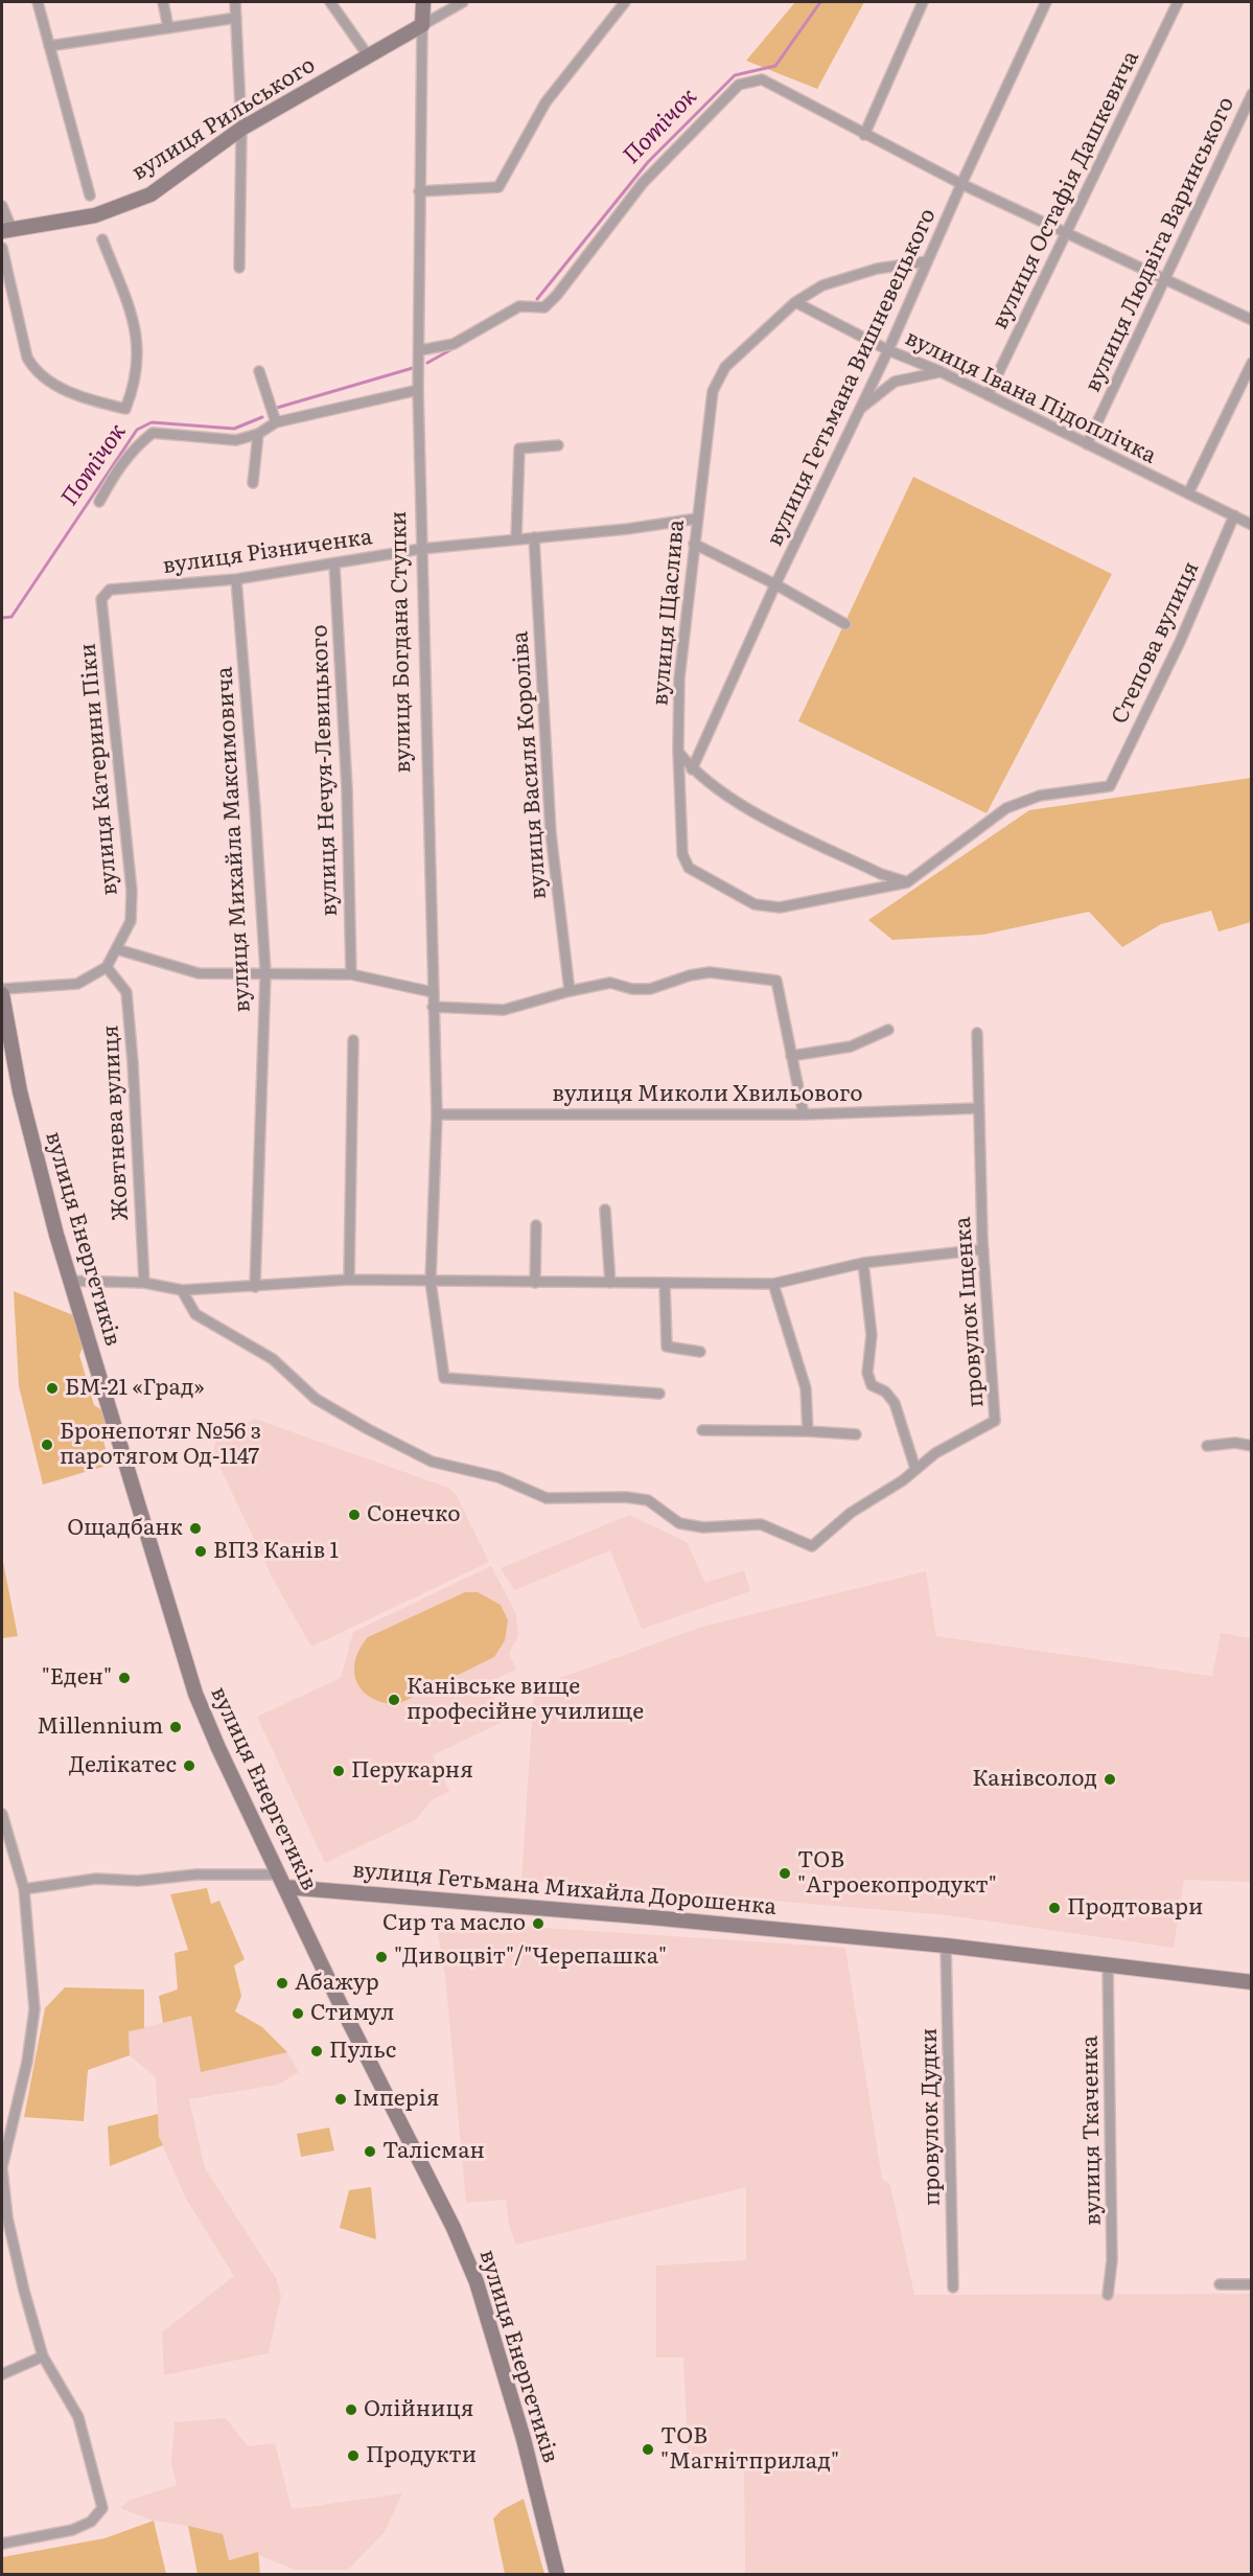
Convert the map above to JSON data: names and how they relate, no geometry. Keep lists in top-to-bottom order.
{
  "streets": {
    "main road": [
      "вулиця Рильського",
      "вулиця Богдана Ступки",
      "вулиця Енергетиків",
      "вулиця Гетьмана Михайла Дорошенка"
    ],
    "street": [
      "вулиця Остафія Дашкевича",
      "вулиця Людвіга Варинського",
      "вулиця Гетьмана Вишневецького",
      "вулиця Івана Підоплічка",
      "вулиця Різниченка",
      "вулиця Щаслива",
      "Степова вулиця",
      "вулиця Василя Короліва",
      "вулиця Катерини Піки",
      "вулиця Нечуя-Левицького",
      "вулиця Михайла Максимовича",
      "вулиця Миколи Хвильового",
      "Жовтнева вулиця",
      "провулок Іщенка",
      "провулок Дудки",
      "вулиця Ткаченка"
    ]
  },
  "crossings": [
    ["вулиця Рильського", "вулиця Богдана Ступки"],
    ["вулиця Остафія Дашкевича", "вулиця Івана Підоплічка"],
    ["вулиця Людвіга Варинського", "вулиця Івана Підоплічка"],
    ["вулиця Гетьмана Вишневецького", "вулиця Івана Підоплічка"],
    ["вулиця Гетьмана Вишневецького", "вулиця Щаслива"],
    ["вулиця Івана Підоплічка", "вулиця Щаслива"],
    ["вулиця Івана Підоплічка", "Степова вулиця"],
    ["вулиця Різниченка", "вулиця Щаслива"],
    ["вулиця Різниченка", "вулиця Богдана Ступки"],
    ["вулиця Різниченка", "вулиця Василя Короліва"],
    ["вулиця Різниченка", "вулиця Катерини Піки"],
    ["вулиця Різниченка", "вулиця Нечуя-Левицького"],
    ["вулиця Різниченка", "вулиця Михайла Максимовича"],
    ["вулиця Щаслива", "Степова вулиця"],
    ["вулиця Богдана Ступки", "вулиця Миколи Хвильового"],
    ["вулиця Катерини Піки", "Жовтнева вулиця"],
    ["вулиця Миколи Хвильового", "провулок Іщенка"],
    ["вулиця Енергетиків", "вулиця Гетьмана Михайла Дорошенка"],
    ["вулиця Гетьмана Михайла Дорошенка", "провулок Дудки"],
    ["вулиця Гетьмана Михайла Дорошенка", "вулиця Ткаченка"]
  ],
  "water": ["Потічок"],
  "places": [
    "БМ-21 «Град»",
    "Бронепотяг №56 з паротягом Од-1147",
    "Сонечко",
    "Ощадбанк",
    "ВПЗ Канів 1",
    "\"Еден\"",
    "Канівське вище професійне училище",
    "Millennium",
    "Делікатес",
    "Перукарня",
    "Канівсолод",
    "ТОВ \"Агроекопродукт\"",
    "Продтовари",
    "Сир та масло",
    "\"Дивоцвіт\"/\"Черепашка\"",
    "Абажур",
    "Стимул",
    "Пульс",
    "Імперія",
    "Талісман",
    "Олійниця",
    "ТОВ \"Магнітприлад\"",
    "Продукти"
  ]
}
